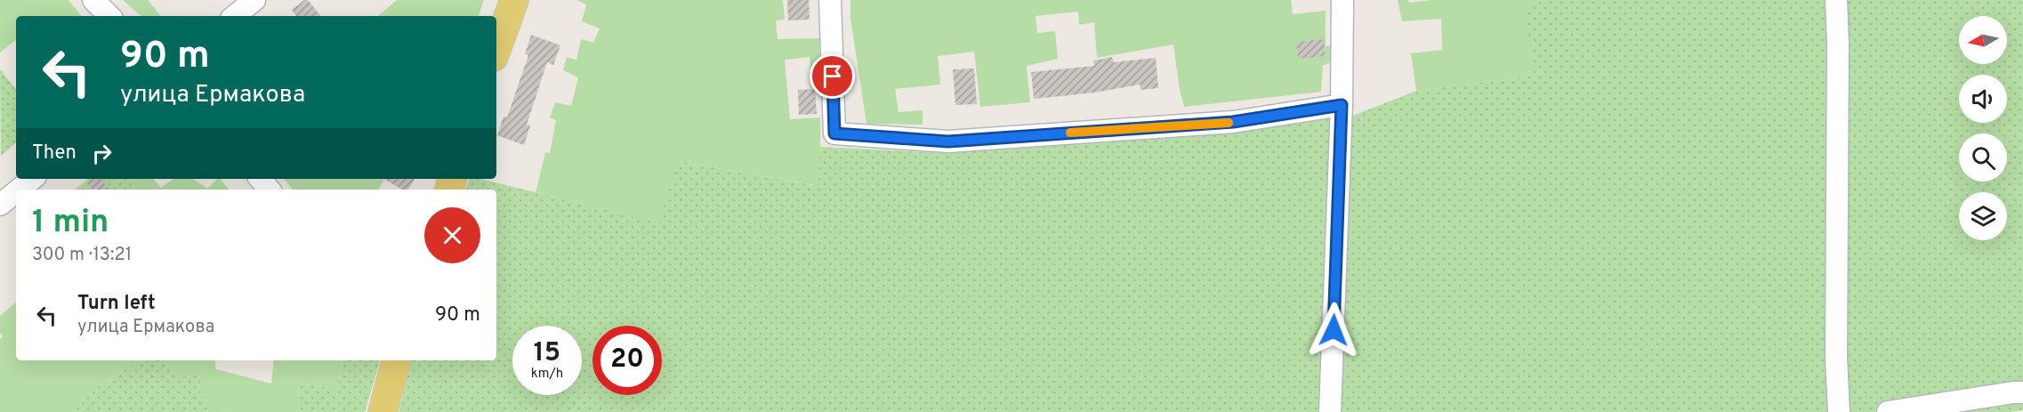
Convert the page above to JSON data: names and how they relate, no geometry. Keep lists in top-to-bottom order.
{
  "north": "left",
  "page": {
    "turn": ["90 m", "улица Ермакова"],
    "then": "Then",
    "heading": ["1 min", "300 m · 13:21"],
    "list": [
      {
        "name": "Turn left",
        "note": "улица Ермакова",
        "value": "90 m"
      }
    ],
    "speed": "15 km/h",
    "limit": "20"
  }
}
